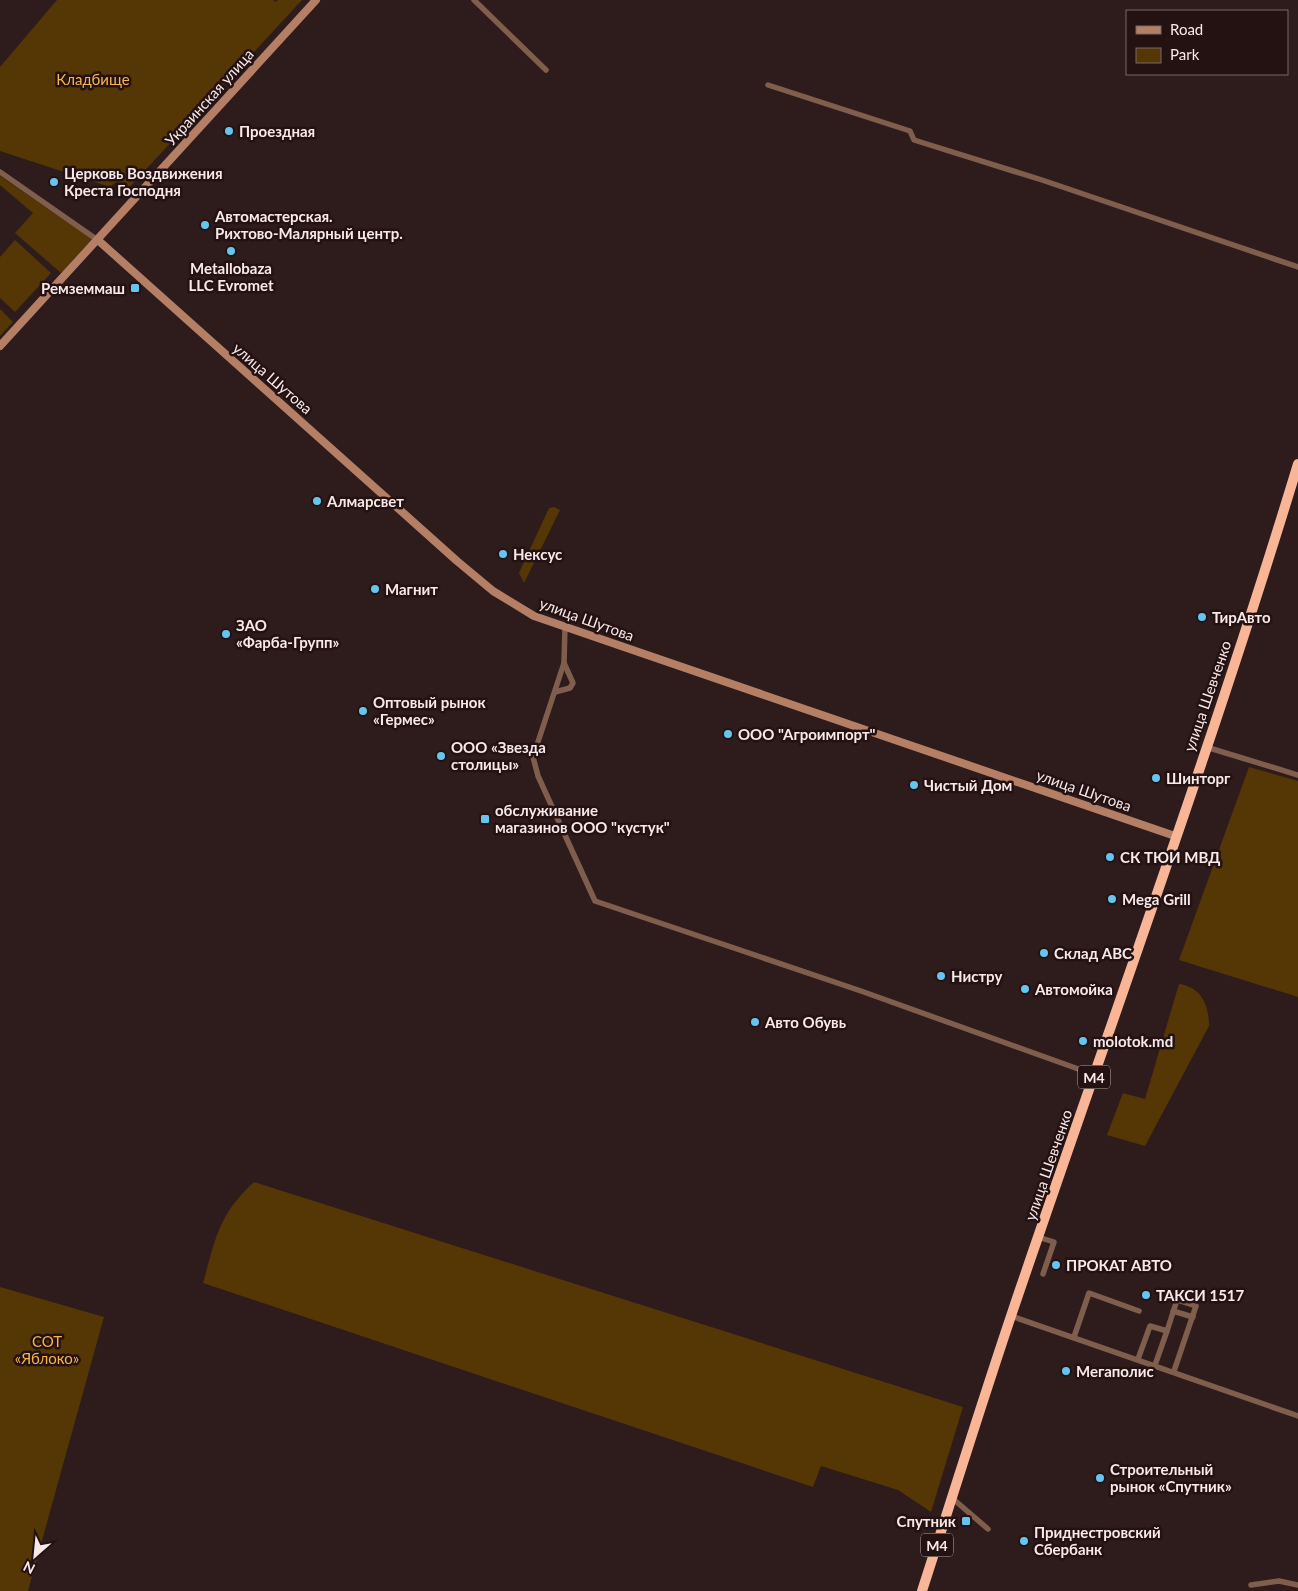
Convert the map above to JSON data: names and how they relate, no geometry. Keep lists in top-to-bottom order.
{
  "streets": {
    "highway": ["улица Шевченко", "M4"],
    "street": ["Украинская улица", "улица Шутова"]
  },
  "crossings": [
    ["Украинская улица", "улица Шутова"],
    ["улица Шутова", "улица Шевченко"]
  ],
  "parks": ["Кладбище", "СОТ «Яблоко»"],
  "places": {
    "other": [
      "Проездная",
      "Церковь Воздвижения Креста Господня",
      "Автомастерская. Рихтово-Малярный центр.",
      "Metallobaza LLC Evromet",
      "Алмарсвет",
      "Нексус",
      "Магнит",
      "ТирАвто",
      "ЗАО «Фарба-Групп»",
      "Оптовый рынок «Гермес»",
      "ООО \"Агроимпорт\"",
      "ООО «Звезда столицы»",
      "Шинторг",
      "Чистый Дом",
      "СК ТЮИ МВД",
      "Mega Grill",
      "Склад АВС",
      "Нистру",
      "Автомойка",
      "Авто Обувь",
      "molotok.md",
      "ПРОКАТ АВТО",
      "ТАКСИ 1517",
      "Мегаполис",
      "Строительный рынок «Спутник»",
      "Приднестровский Сбербанк"
    ],
    "transit": ["Ремземмаш", "обслуживание магазинов ООО \"кустук\"", "Спутник"]
  },
  "legend": ["Road", "Park"],
  "north": "bottom left"
}
